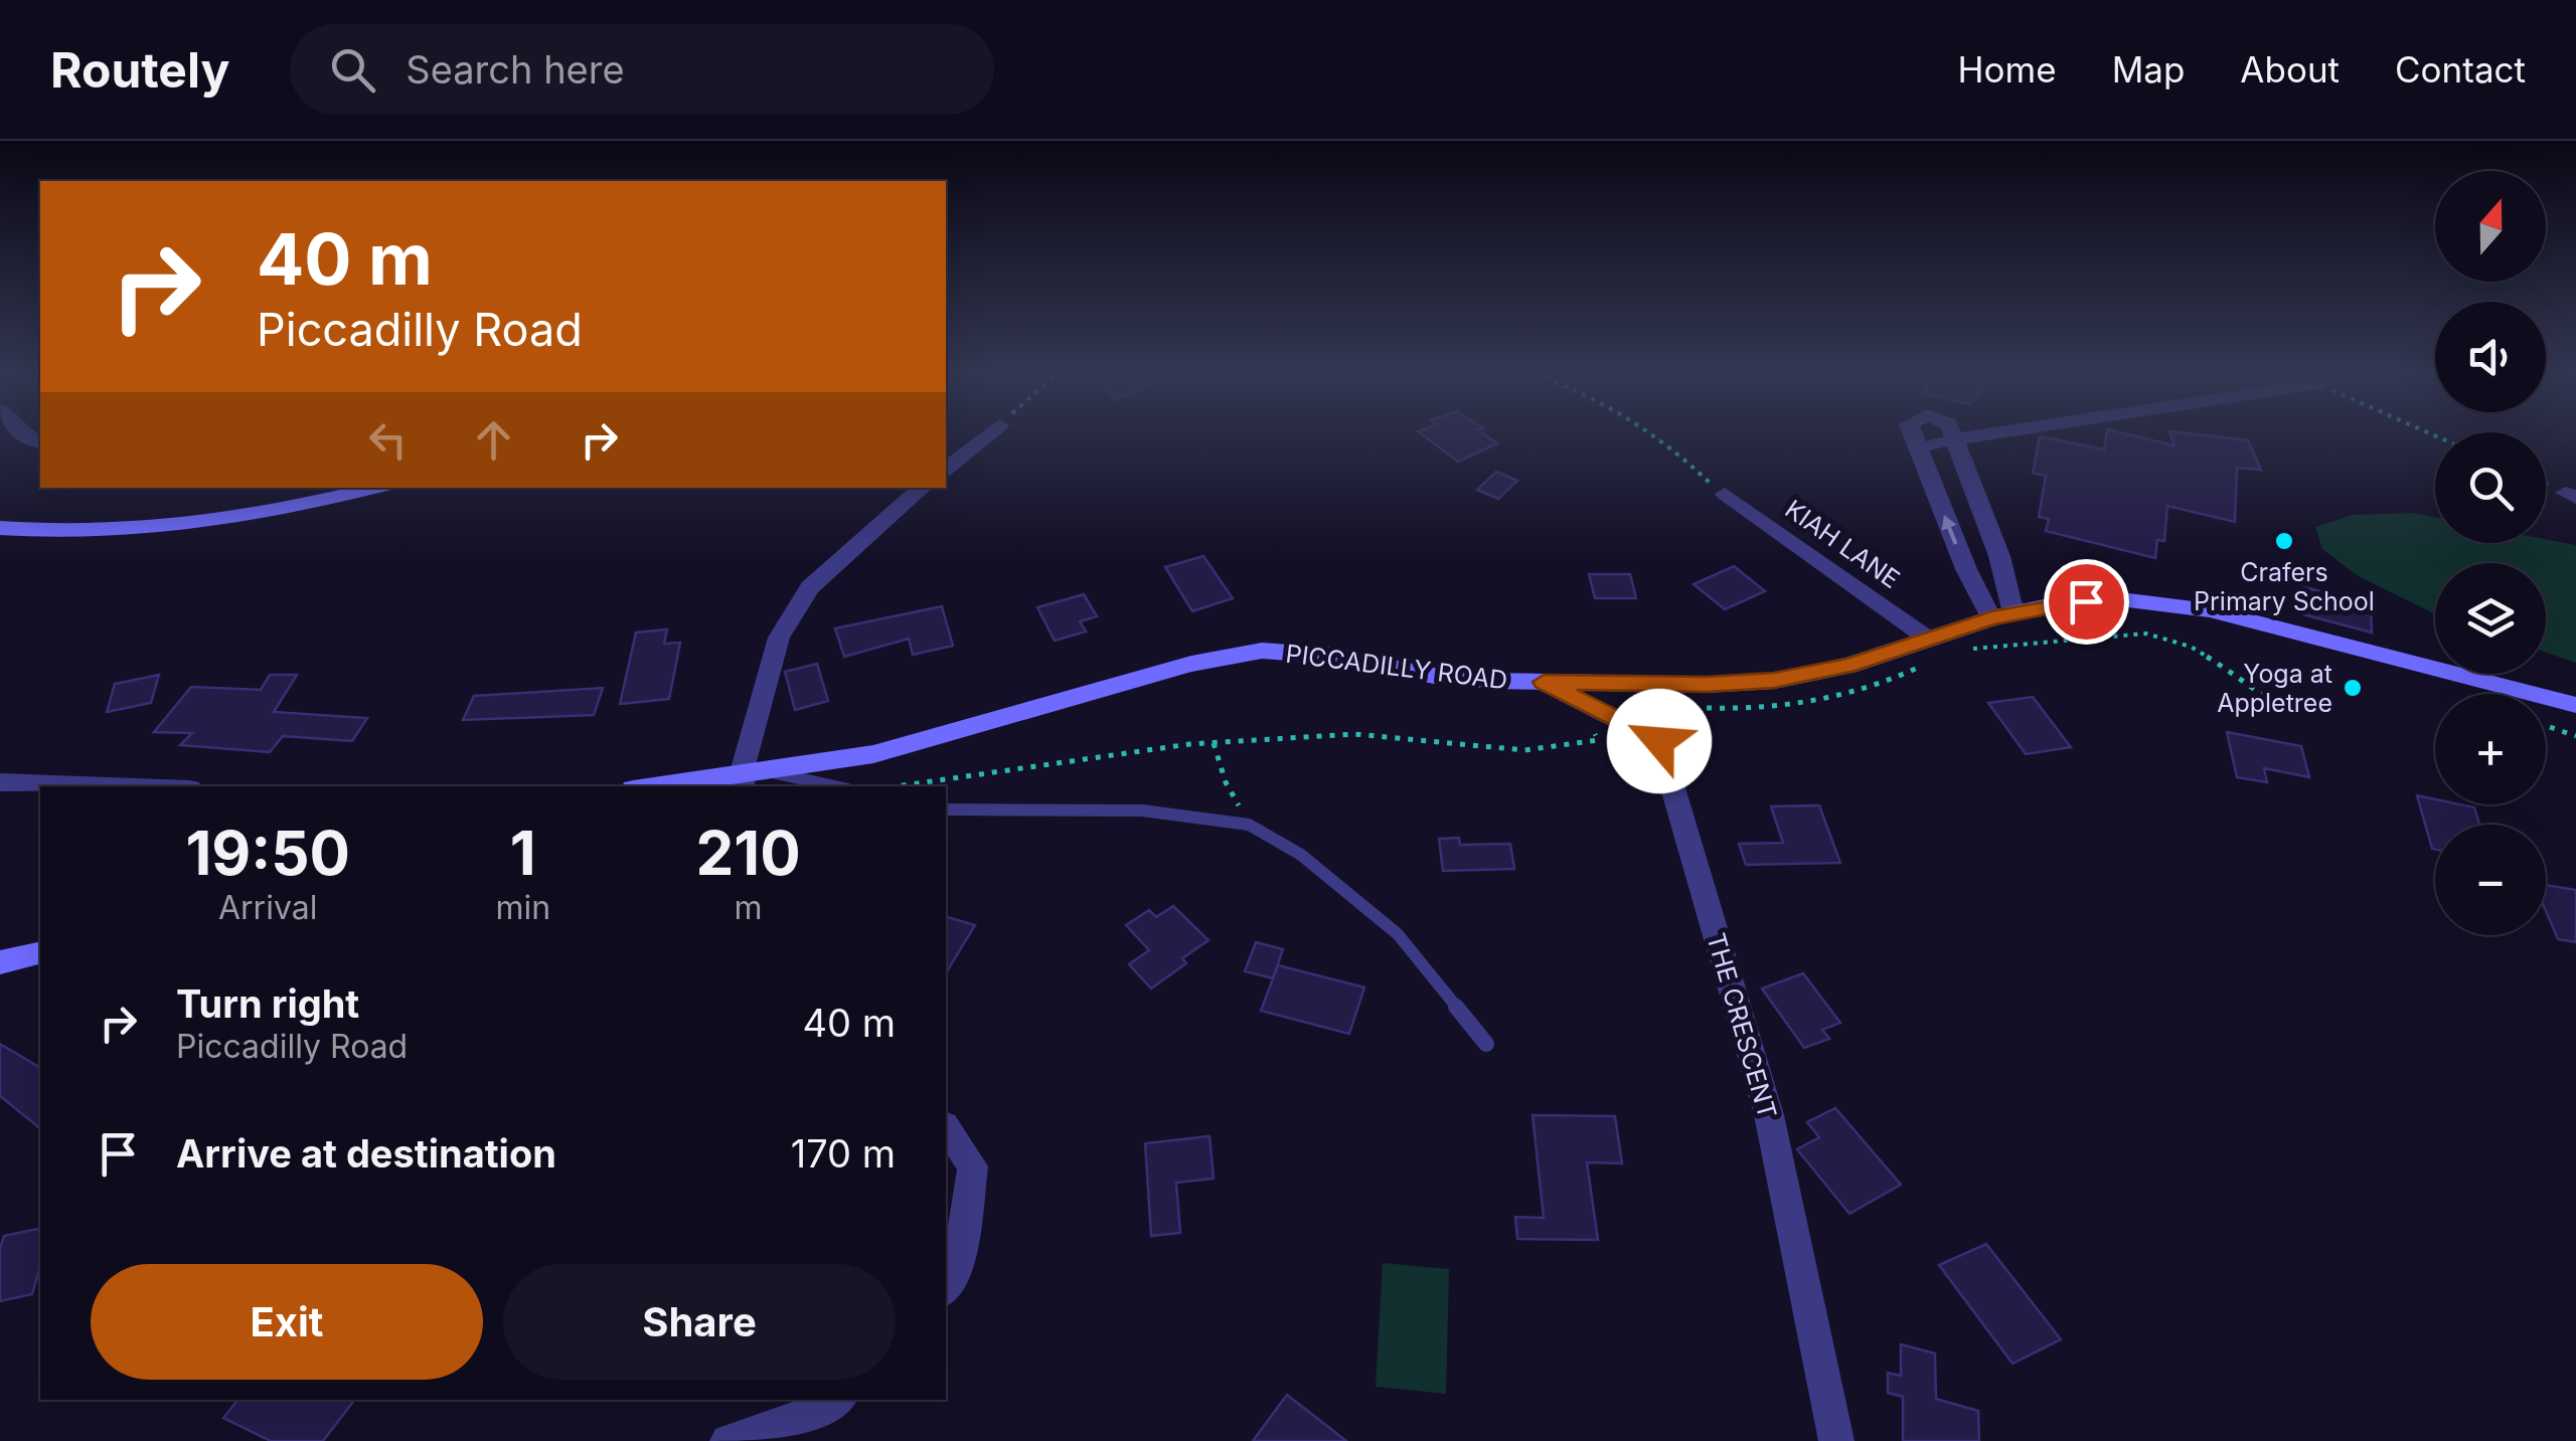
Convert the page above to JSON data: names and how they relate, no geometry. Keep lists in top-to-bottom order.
{
  "streets": {
    "main road": ["PICCADILLY ROAD"],
    "street": ["KIAH LANE", "THE CRESCENT"]
  },
  "crossings": [
    ["KIAH LANE", "PICCADILLY ROAD"],
    ["PICCADILLY ROAD", "THE CRESCENT"]
  ],
  "places": ["Crafers Primary School", "Yoga at Appletree"],
  "north": "top",
  "page": {
    "header": "Routely",
    "search": "Search here",
    "nav": [
      "Home",
      "Map",
      "About",
      "Contact"
    ],
    "map_buttons": ["+", "−"],
    "turn": ["40 m", "Piccadilly Road"],
    "eta": [
      "19:50",
      "Arrival",
      "1",
      "min",
      "210",
      "m"
    ],
    "list": [
      {
        "name": "Turn right",
        "note": "Piccadilly Road",
        "value": "40 m"
      },
      {
        "name": "Arrive at destination",
        "value": "170 m"
      }
    ],
    "buttons": ["Exit", "Share"]
  }
}
